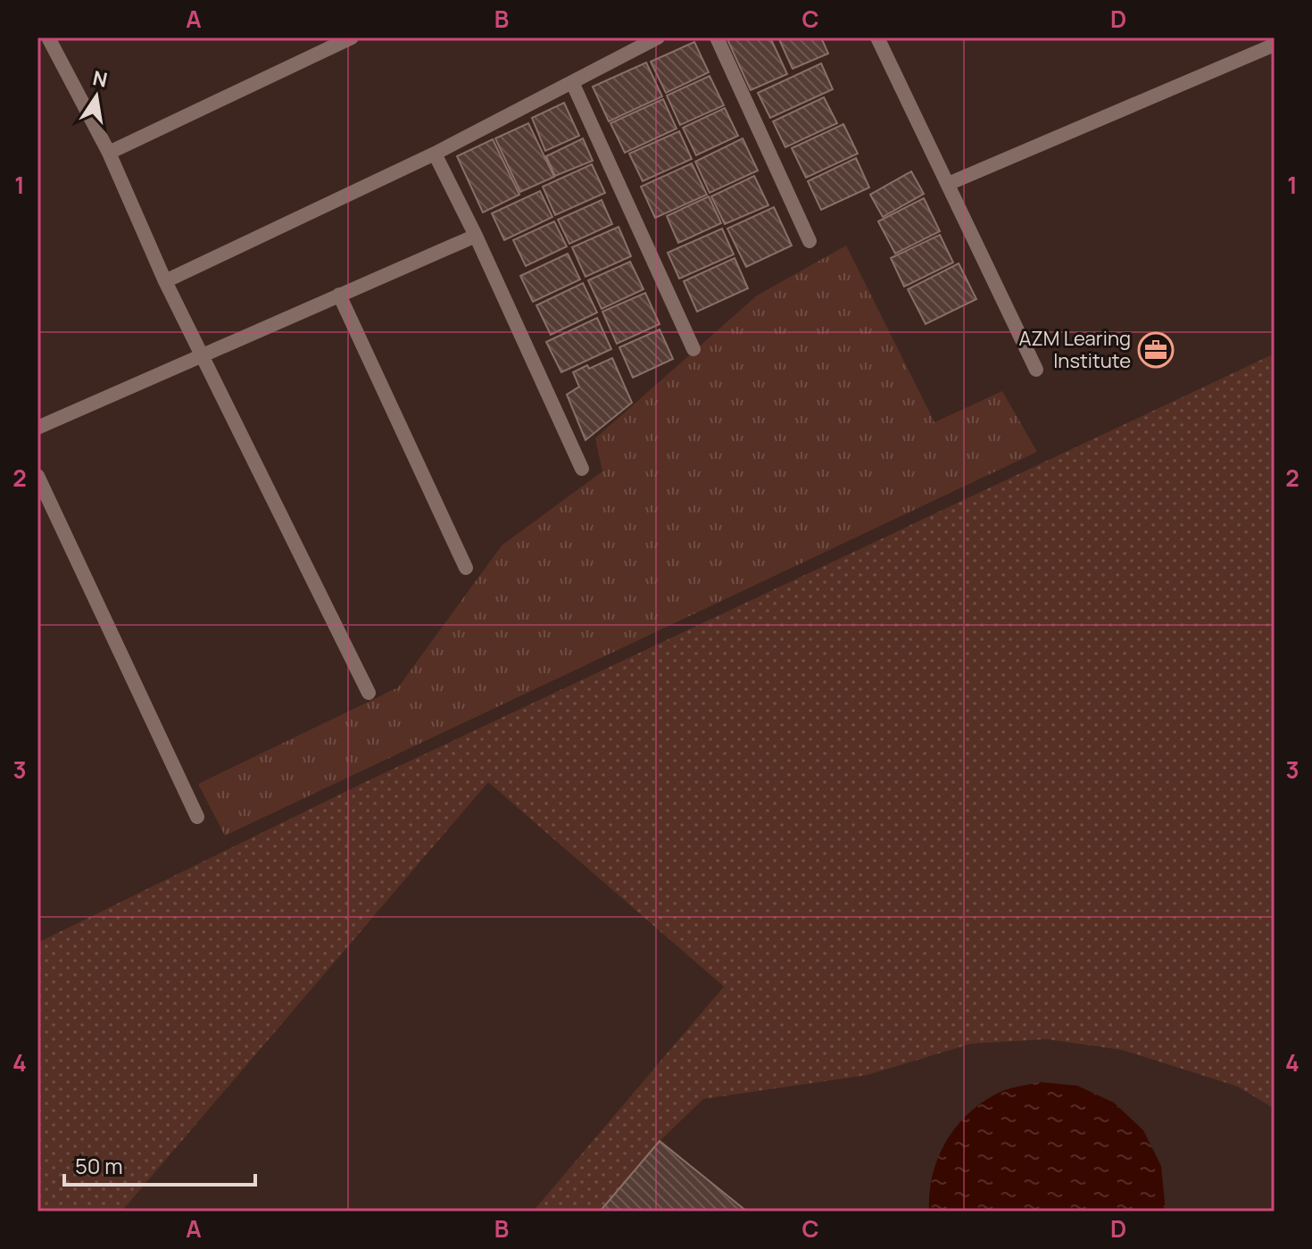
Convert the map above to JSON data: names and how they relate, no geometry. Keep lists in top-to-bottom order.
{
  "places": {
    "office": ["AZM Learing Institute"]
  },
  "scale_bar": "50 m",
  "north": "top",
  "grid": {
    "columns": [
      "A",
      "B",
      "C",
      "D"
    ],
    "rows": [
      "1",
      "2",
      "3",
      "4"
    ]
  }
}
